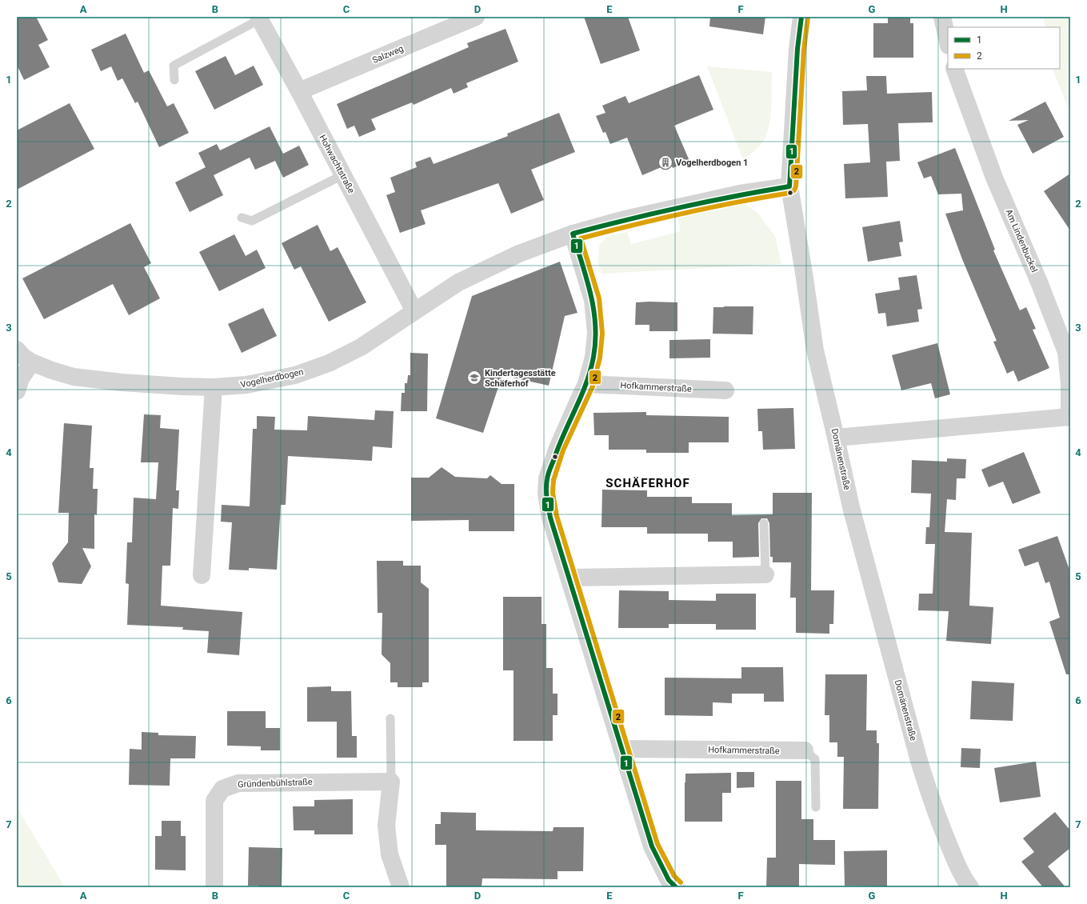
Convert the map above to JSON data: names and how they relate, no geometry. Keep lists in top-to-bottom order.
{
  "streets": {
    "street": [
      "Salzweg",
      "Hohwachtstraße",
      "Am Lindenbuckel",
      "Vogelherdbogen",
      "Hofkammerstraße",
      "Domänenstraße",
      "Gründenbühlstraße"
    ]
  },
  "crossings": [
    ["Salzweg", "Hohwachtstraße"],
    ["Hohwachtstraße", "Vogelherdbogen"],
    ["Am Lindenbuckel", "Domänenstraße"],
    ["Vogelherdbogen", "Domänenstraße"]
  ],
  "districts": ["SCHÄFERHOF"],
  "places": {
    "building": ["Vogelherdbogen 1"],
    "school or university": ["Kindertagesstätte Schäferhof"]
  },
  "lines": ["transit line 1", "transit line 2"],
  "legend": ["1", "2"],
  "grid": {
    "columns": [
      "A",
      "B",
      "C",
      "D",
      "E",
      "F",
      "G",
      "H"
    ],
    "rows": [
      "1",
      "2",
      "3",
      "4",
      "5",
      "6",
      "7"
    ]
  }
}
